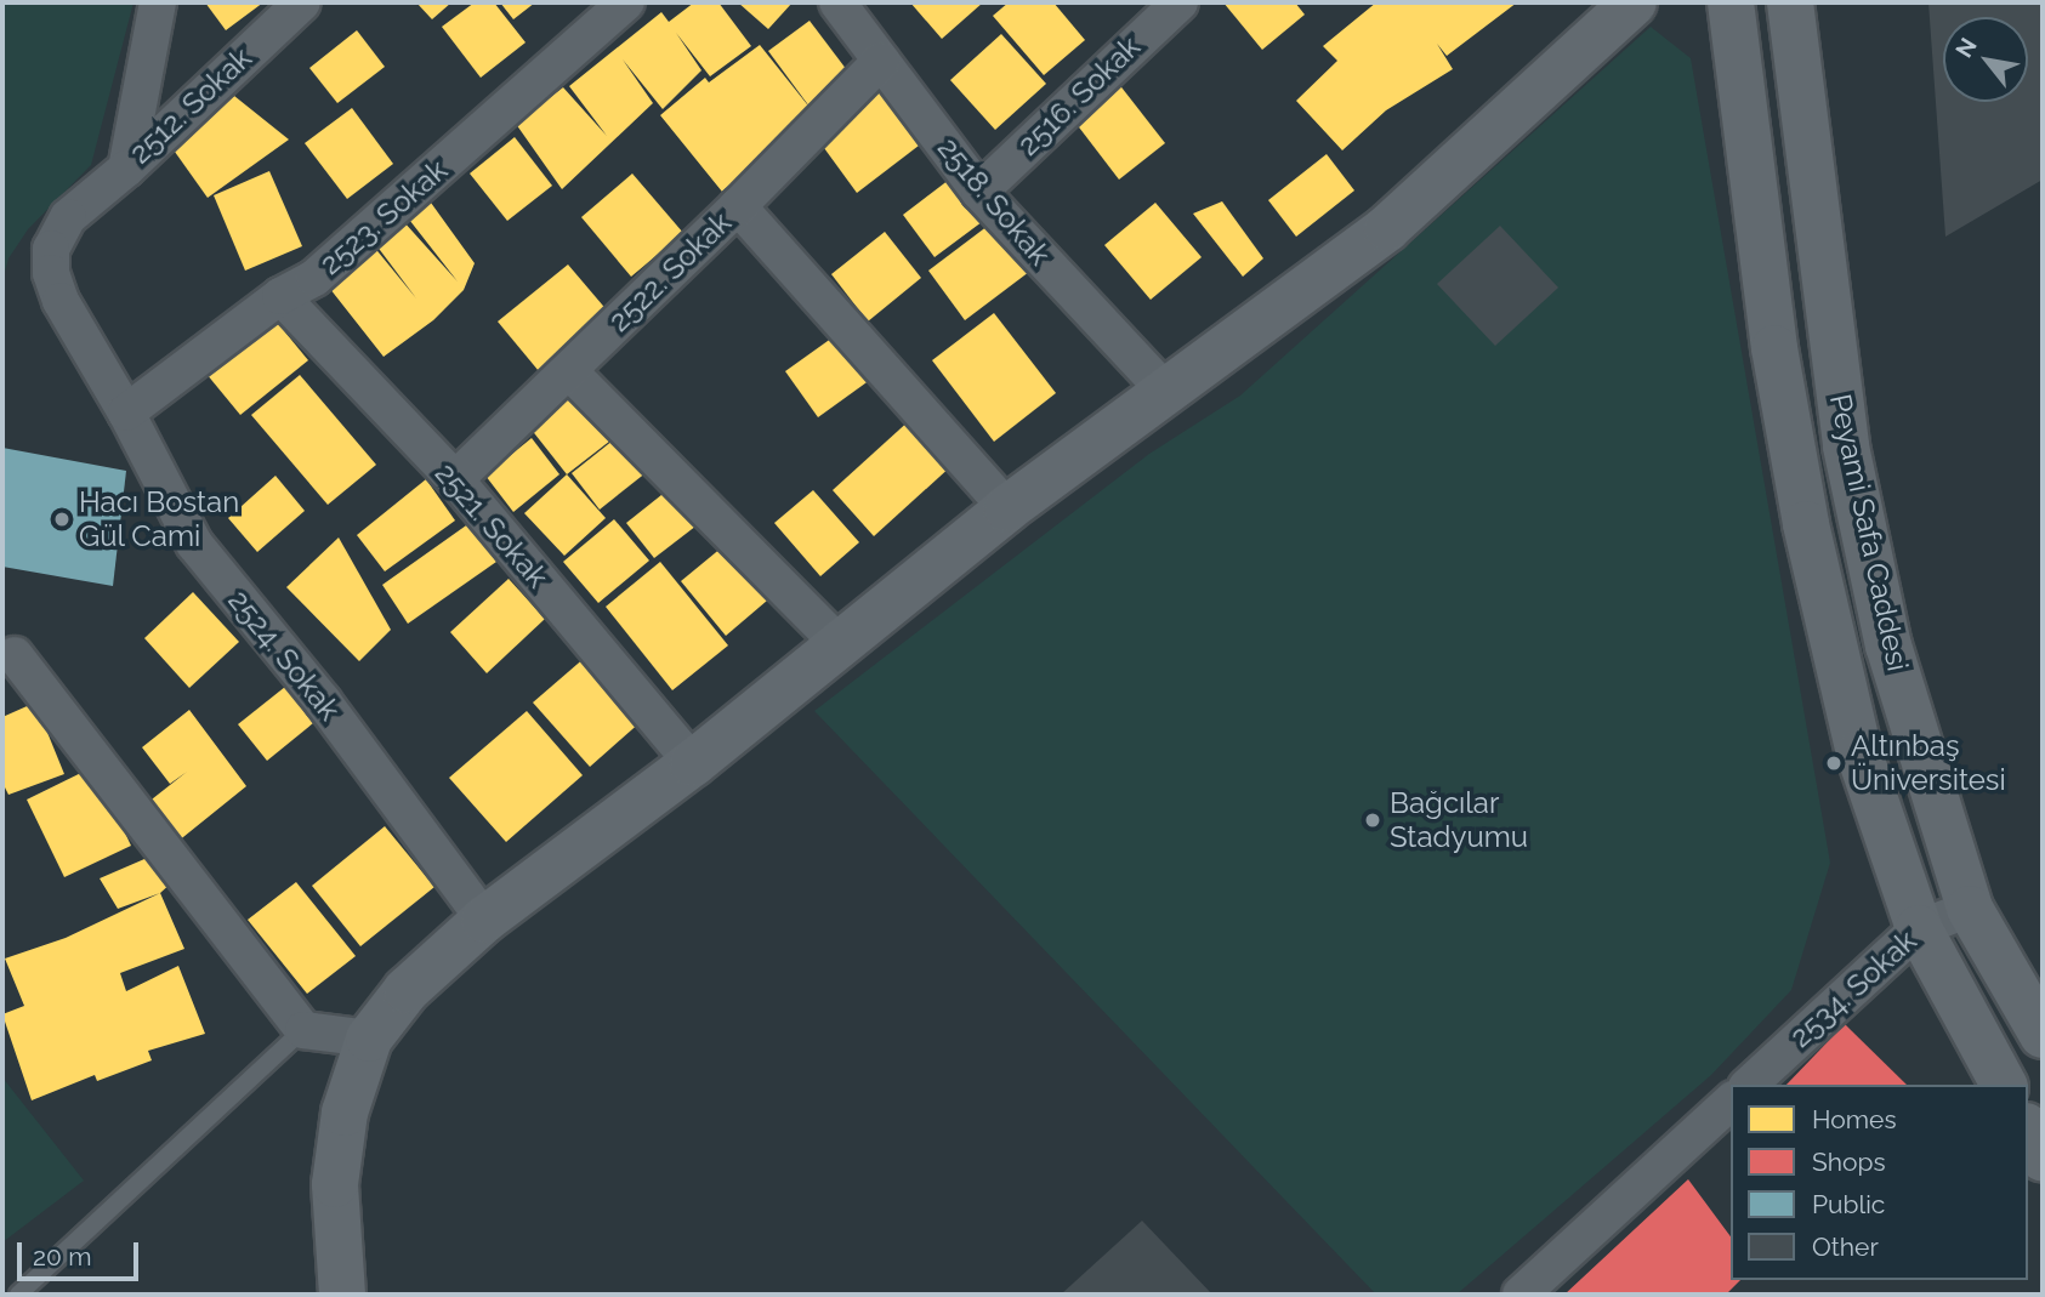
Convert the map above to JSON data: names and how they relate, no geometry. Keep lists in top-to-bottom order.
{
  "streets": {
    "main road": ["Peyami Safa Caddesi"],
    "street": [
      "2516. Sokak",
      "2512. Sokak",
      "2518. Sokak",
      "2523. Sokak",
      "2522. Sokak",
      "2521. Sokak",
      "2524. Sokak",
      "2534. Sokak"
    ]
  },
  "crossings": [
    ["2516. Sokak", "2518. Sokak"],
    ["2512. Sokak", "2524. Sokak"],
    ["2518. Sokak", "2522. Sokak"],
    ["2523. Sokak", "2521. Sokak"],
    ["2523. Sokak", "2524. Sokak"],
    ["2522. Sokak", "2521. Sokak"],
    ["Peyami Safa Caddesi", "2534. Sokak"]
  ],
  "places": ["Hacı Bostan Gül Cami", "Altınbaş Üniversitesi", "Bağcılar Stadyumu"],
  "legend": [
    "Homes",
    "Shops",
    "Public",
    "Other"
  ],
  "scale_bar": "20 m",
  "north": "top left"
}
